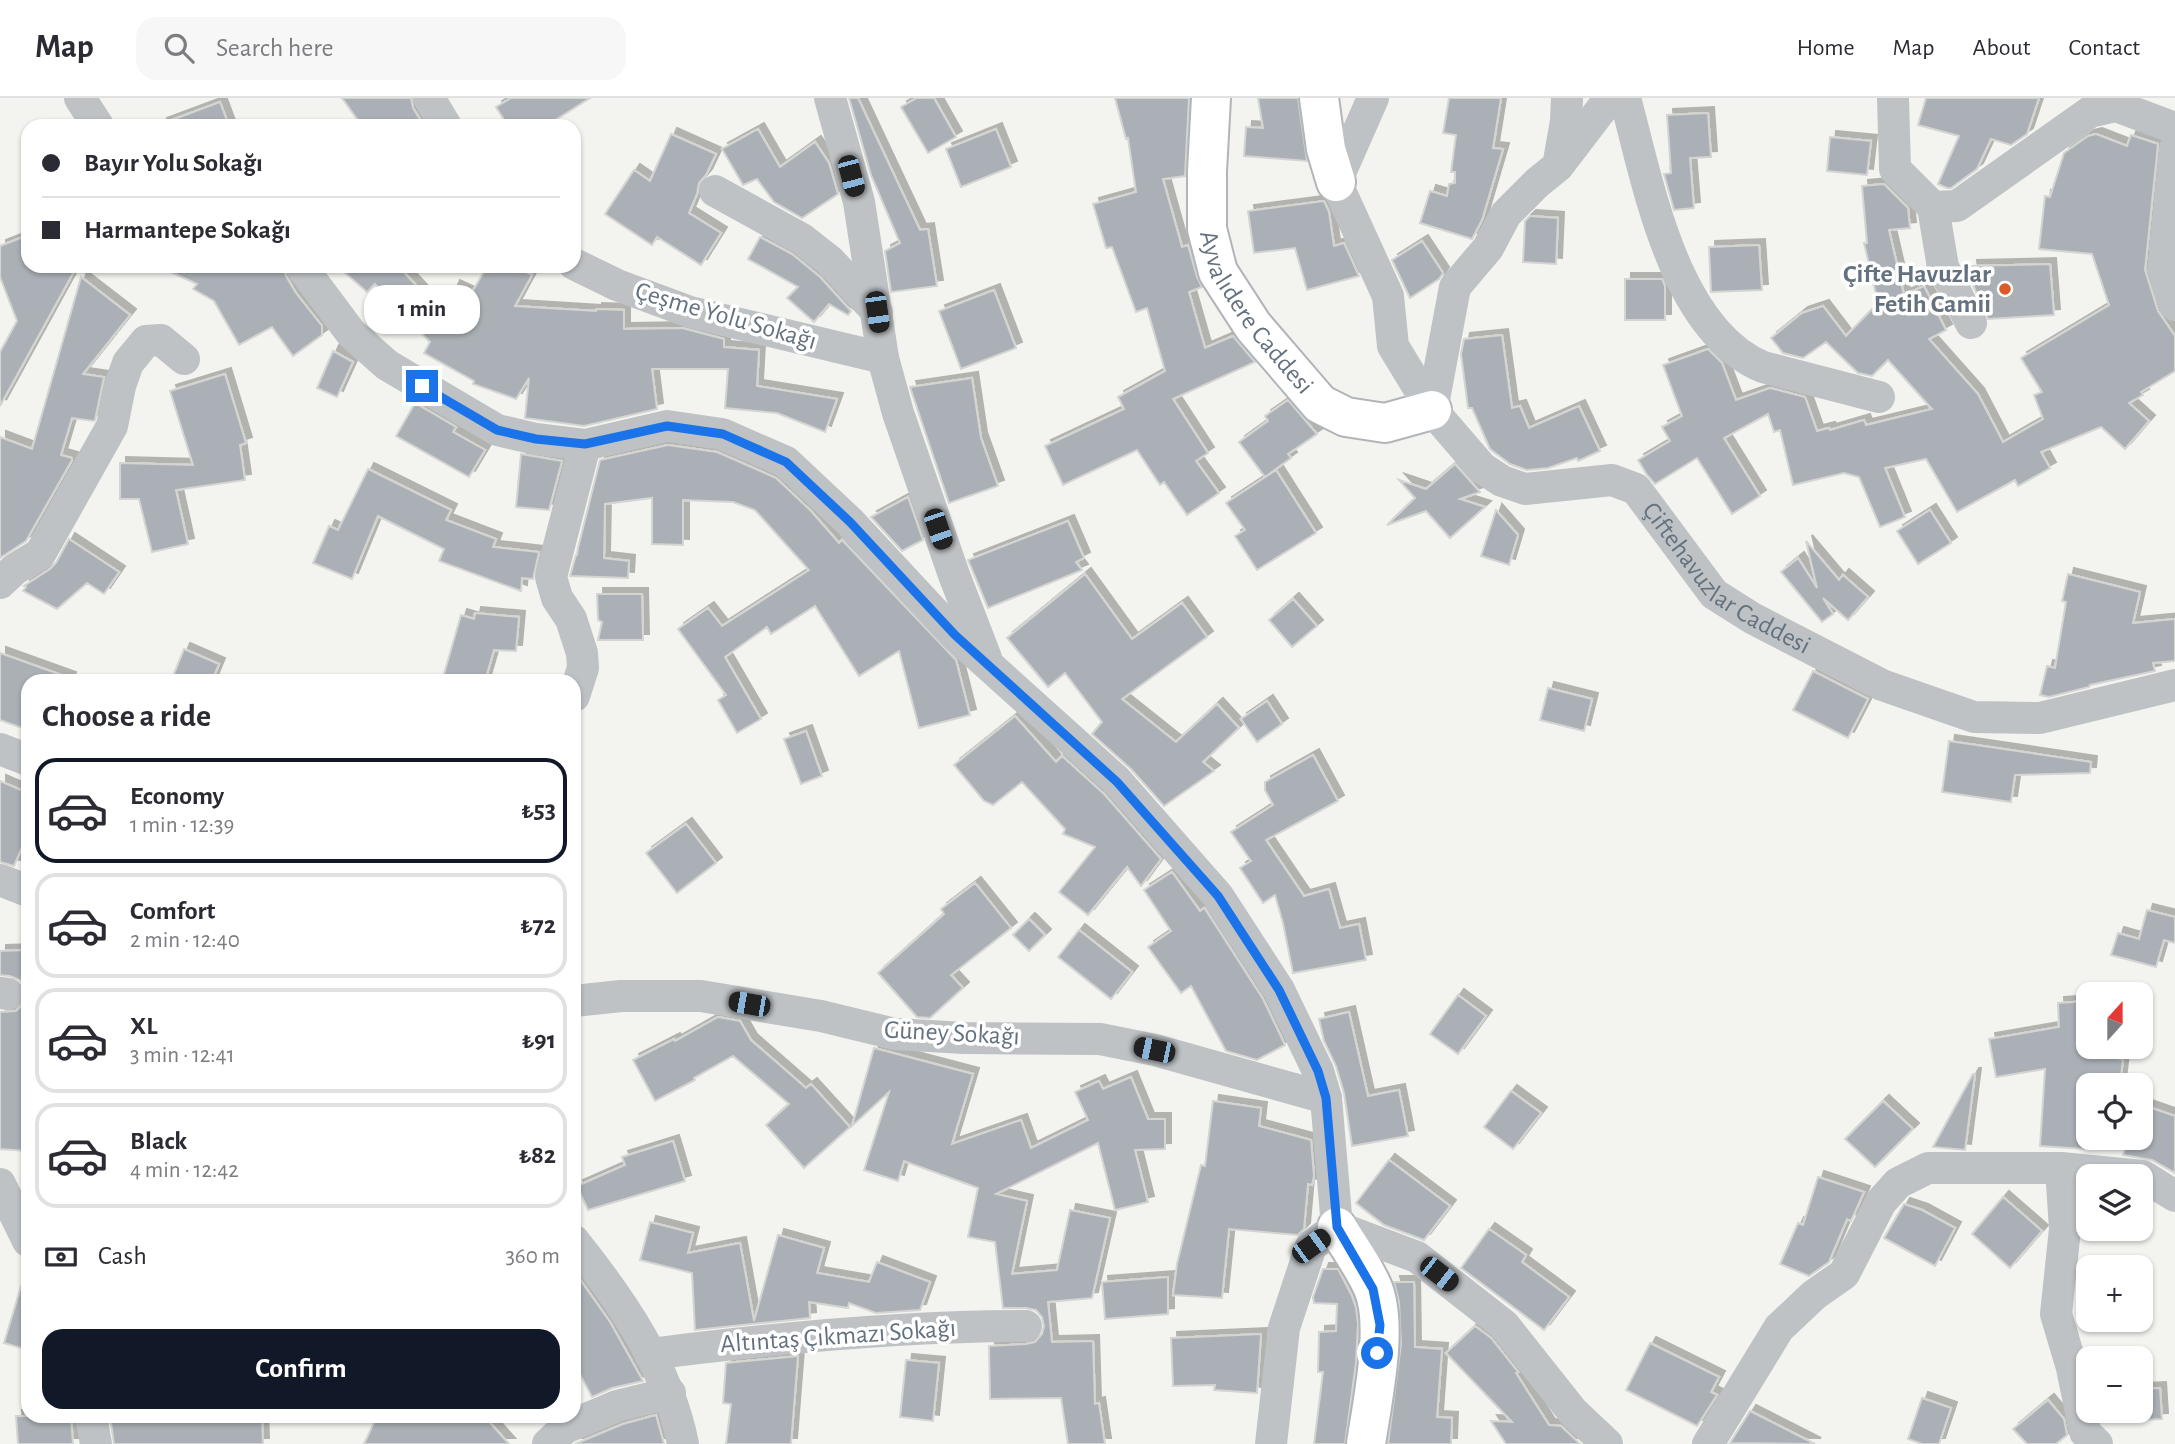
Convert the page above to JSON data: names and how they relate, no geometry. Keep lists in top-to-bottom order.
{
  "streets": {
    "street": [
      "Ayvalıdere Caddesi",
      "Çeşme Yolu Sokağı",
      "Çiftehavuzlar Caddesi",
      "Güney Sokağı",
      "Altıntaş Çıkmazı Sokağı"
    ]
  },
  "crossings": [
    ["Ayvalıdere Caddesi", "Çiftehavuzlar Caddesi"]
  ],
  "places": ["Çifte Havuzlar Fetih Camii"],
  "north": "top",
  "page": {
    "header": "Map",
    "search": "Search here",
    "nav": [
      "Home",
      "Map",
      "About",
      "Contact"
    ],
    "banner": ["Bayır Yolu Sokağı", "Harmantepe Sokağı"],
    "bubble": "1 min",
    "heading": "Choose a ride",
    "list": [
      {
        "name": "Economy",
        "note": "1 min · 12:39",
        "value": "₺53"
      },
      {
        "name": "Comfort",
        "note": "2 min · 12:40",
        "value": "₺72"
      },
      {
        "name": "XL",
        "note": "3 min · 12:41",
        "value": "₺91"
      },
      {
        "name": "Black",
        "note": "4 min · 12:42",
        "value": "₺82"
      }
    ],
    "map_buttons": ["+", "−"],
    "pay": ["Cash", "360 m"],
    "buttons": "Confirm"
  }
}
